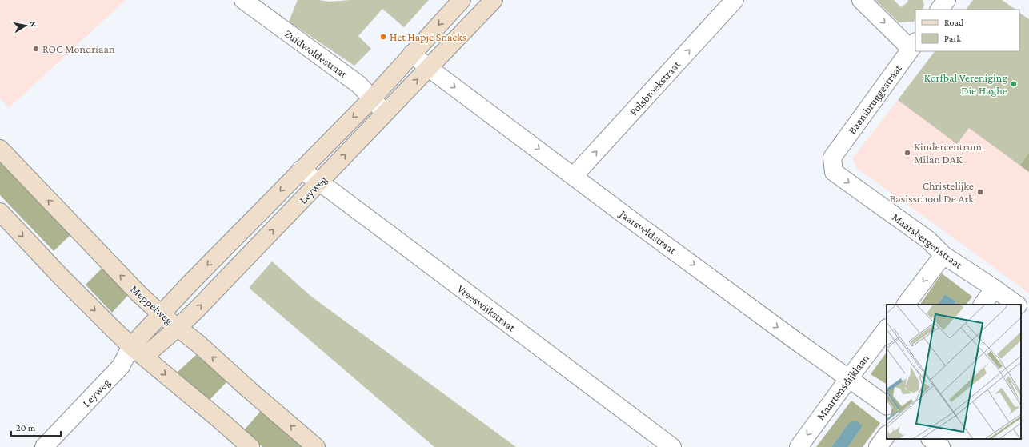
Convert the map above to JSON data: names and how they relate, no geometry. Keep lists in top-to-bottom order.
{
  "streets": {
    "street": [
      "Zuidwoldestraat",
      "Polsbroekstraat",
      "Baambruggestraat",
      "Leyweg",
      "Jaarsveldstraat",
      "Maarsbergenstraat",
      "Meppelweg",
      "Vreeswijkstraat",
      "Maartensdijklaan"
    ]
  },
  "crossings": [
    ["Zuidwoldestraat", "Leyweg"],
    ["Polsbroekstraat", "Jaarsveldstraat"],
    ["Baambruggestraat", "Maarsbergenstraat"],
    ["Leyweg", "Jaarsveldstraat"],
    ["Leyweg", "Meppelweg"],
    ["Leyweg", "Vreeswijkstraat"],
    ["Jaarsveldstraat", "Maartensdijklaan"]
  ],
  "one_way": [
    "Polsbroekstraat",
    "Jaarsveldstraat",
    "Maarsbergenstraat",
    "Maartensdijklaan"
  ],
  "places": [
    "Het Hapje Snacks",
    "ROC Mondriaan",
    "Korfbal Vereniging Die Haghe",
    "Kindercentrum Milan DAK",
    "Christelijke Basisschool De Ark"
  ],
  "legend": ["Road", "Park"],
  "scale_bar": "20 m",
  "north": "right"
}
